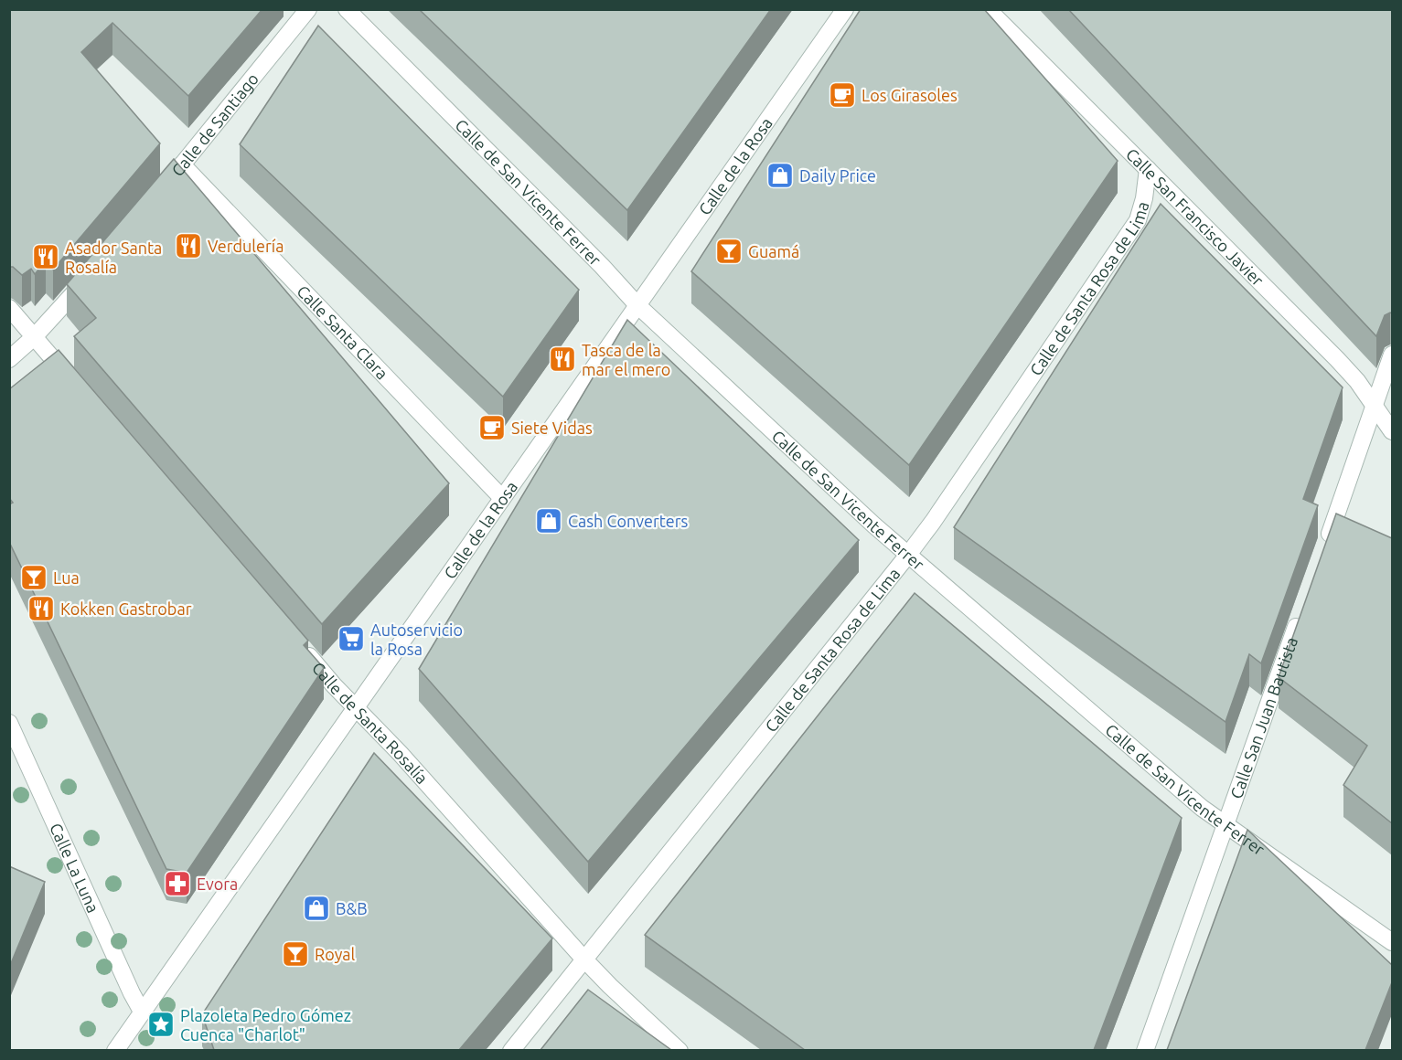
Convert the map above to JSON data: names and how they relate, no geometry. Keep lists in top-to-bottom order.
{
  "streets": {
    "street": [
      "Calle de Santiago",
      "Calle de la Rosa",
      "Calle de San Vicente Ferrer",
      "Calle San Francisco Javier",
      "Calle de Santa Rosa de Lima",
      "Calle Santa Clara",
      "Calle San Juan Bautista",
      "Calle de Santa Rosalía",
      "Calle La Luna"
    ]
  },
  "crossings": [
    ["Calle de Santiago", "Calle Santa Clara"],
    ["Calle de la Rosa", "Calle de San Vicente Ferrer"],
    ["Calle de la Rosa", "Calle Santa Clara"],
    ["Calle de la Rosa", "Calle de Santa Rosalía"],
    ["Calle de la Rosa", "Calle La Luna"],
    ["Calle de San Vicente Ferrer", "Calle de Santa Rosa de Lima"],
    ["Calle de San Vicente Ferrer", "Calle San Juan Bautista"],
    ["Calle San Francisco Javier", "Calle de Santa Rosa de Lima"],
    ["Calle de Santa Rosa de Lima", "Calle de Santa Rosalía"]
  ],
  "places": {
    "cafe": ["Los Girasoles", "Siete Vidas"],
    "shop": ["Daily Price", "Cash Converters", "B&B"],
    "restaurant": [
      "Verdulería",
      "Asador Santa Rosalía",
      "Tasca de la mar el mero",
      "Kokken Gastrobar"
    ],
    "bar": ["Guamá", "Lua", "Royal"],
    "supermarket": ["Autoservicio la Rosa"],
    "pharmacy": ["Evora"],
    "place": ["Plazoleta Pedro Gómez Cuenca \"Charlot\""]
  }
}
